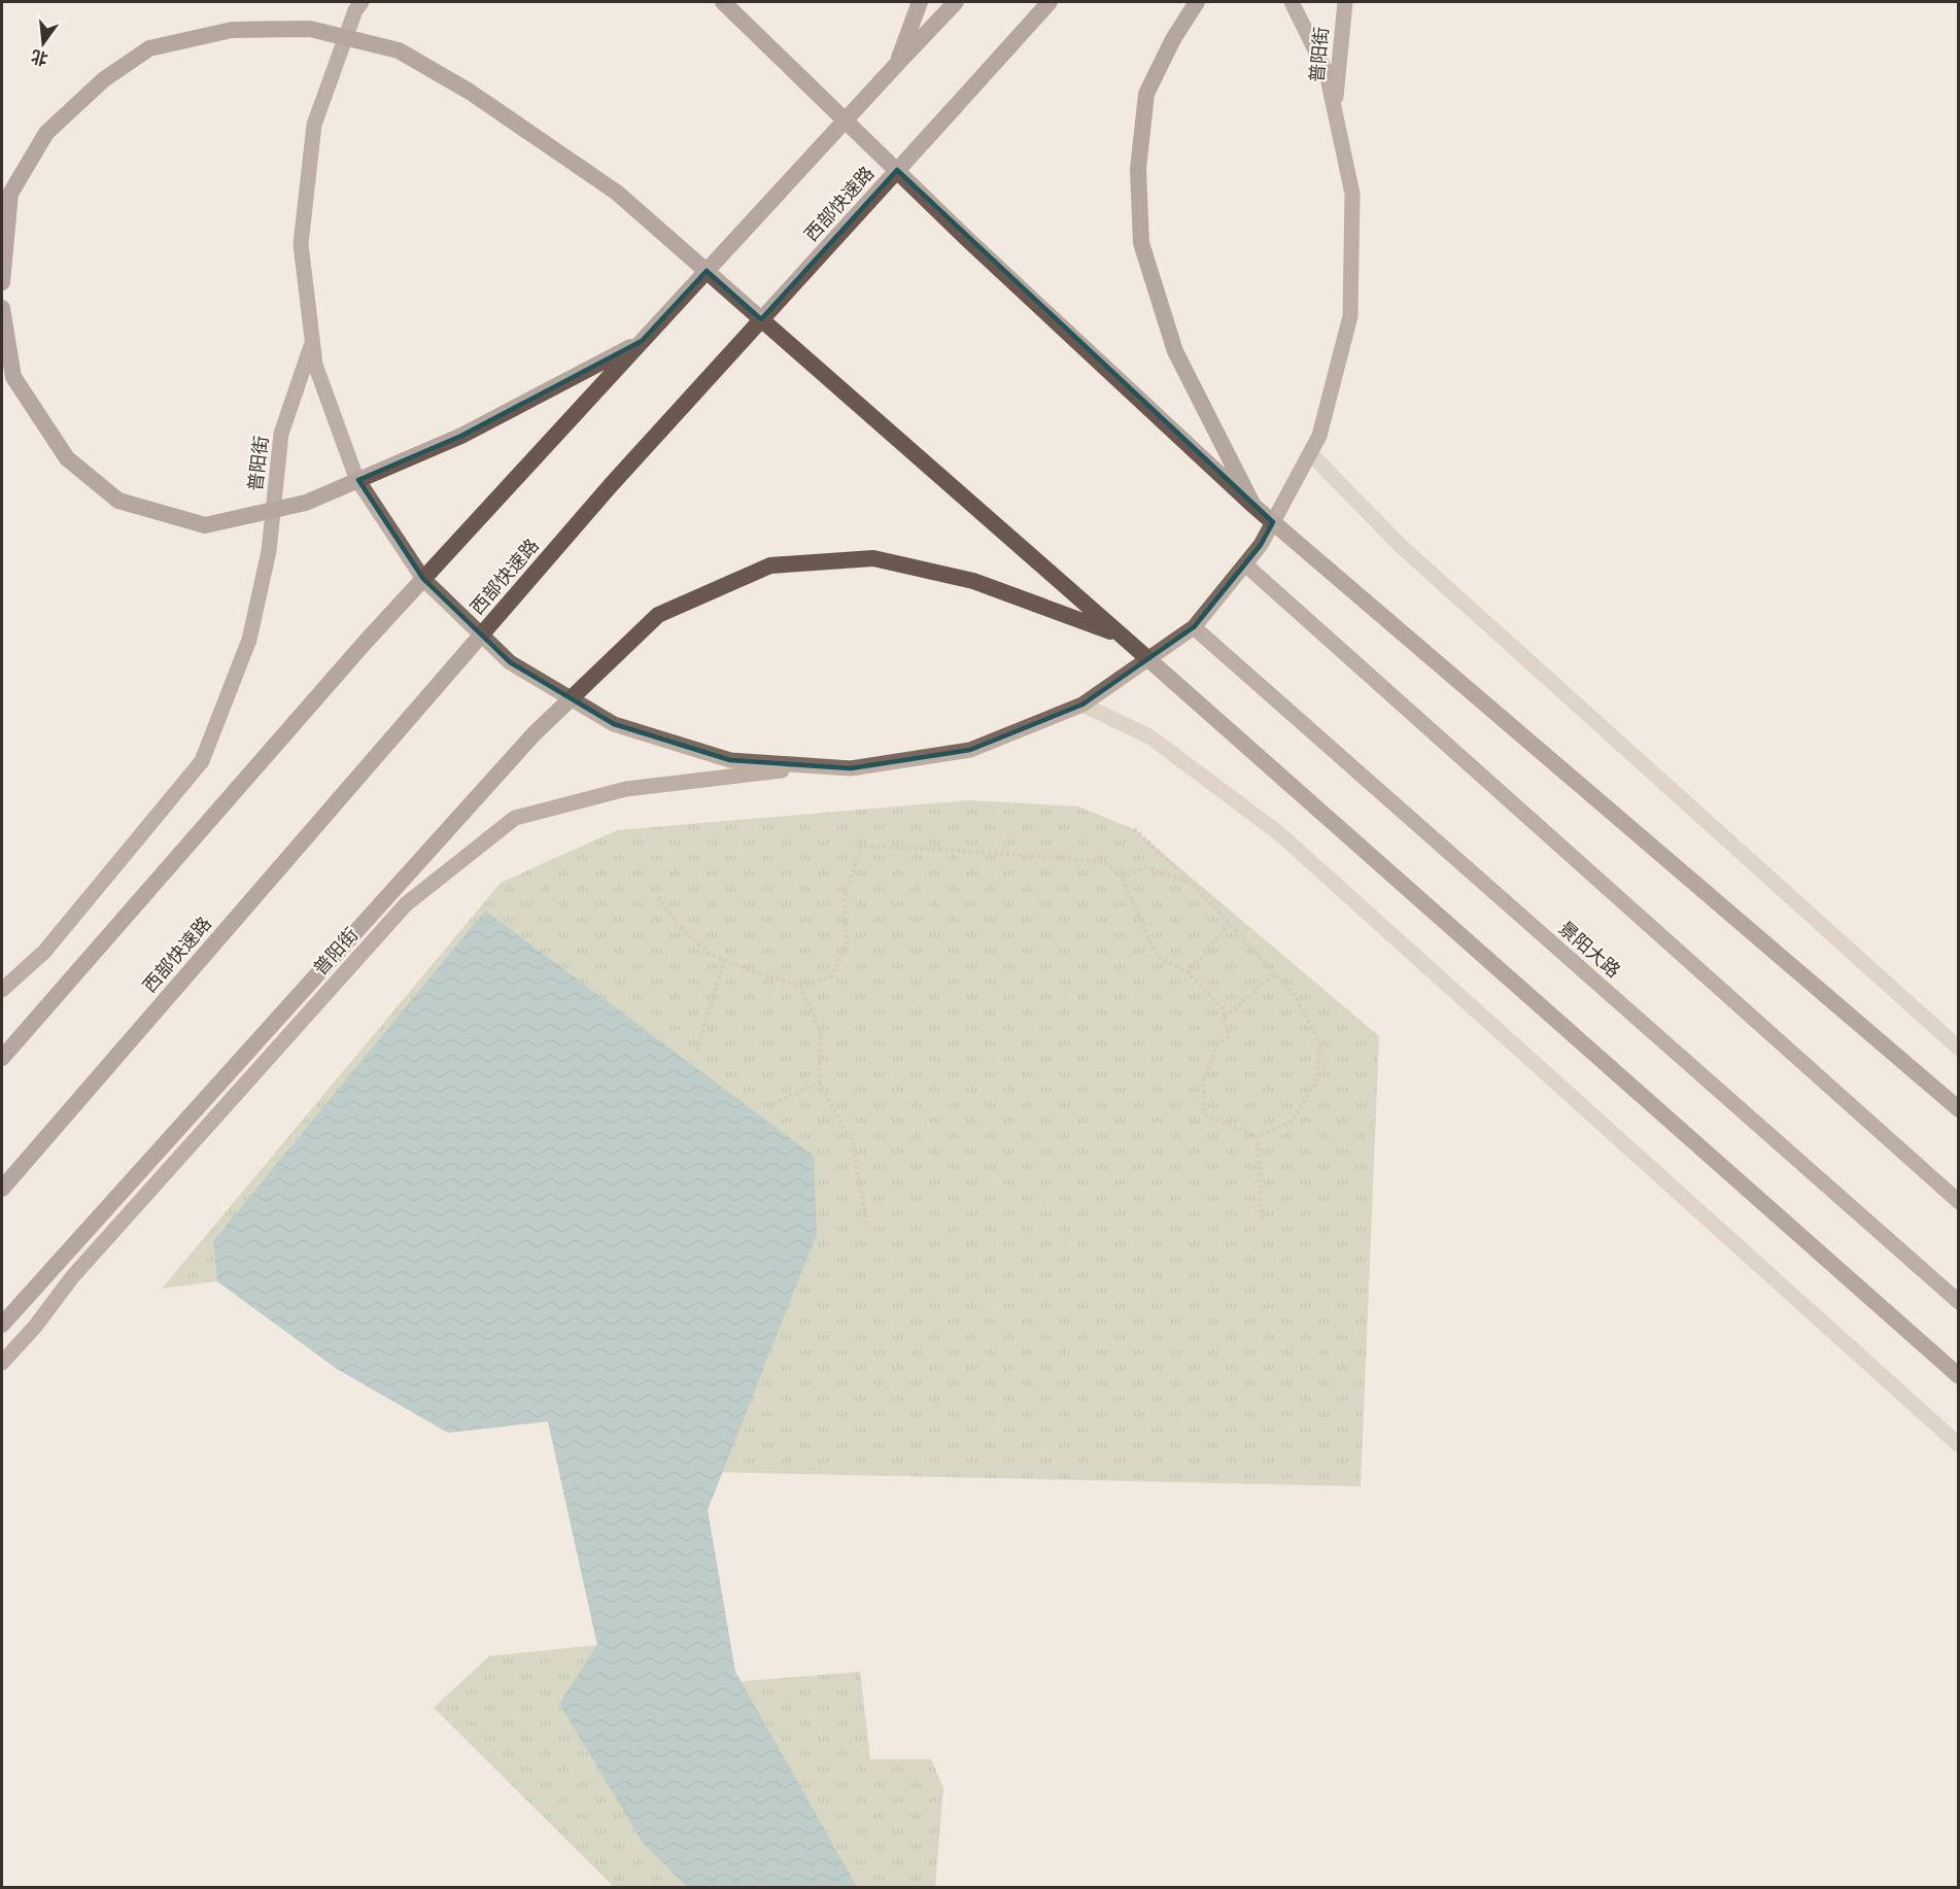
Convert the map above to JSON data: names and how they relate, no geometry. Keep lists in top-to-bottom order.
{
  "streets": {
    "highway": ["西部快速路"],
    "main road": ["普阳街", "景阳大路"]
  },
  "north": "bottom"
}
